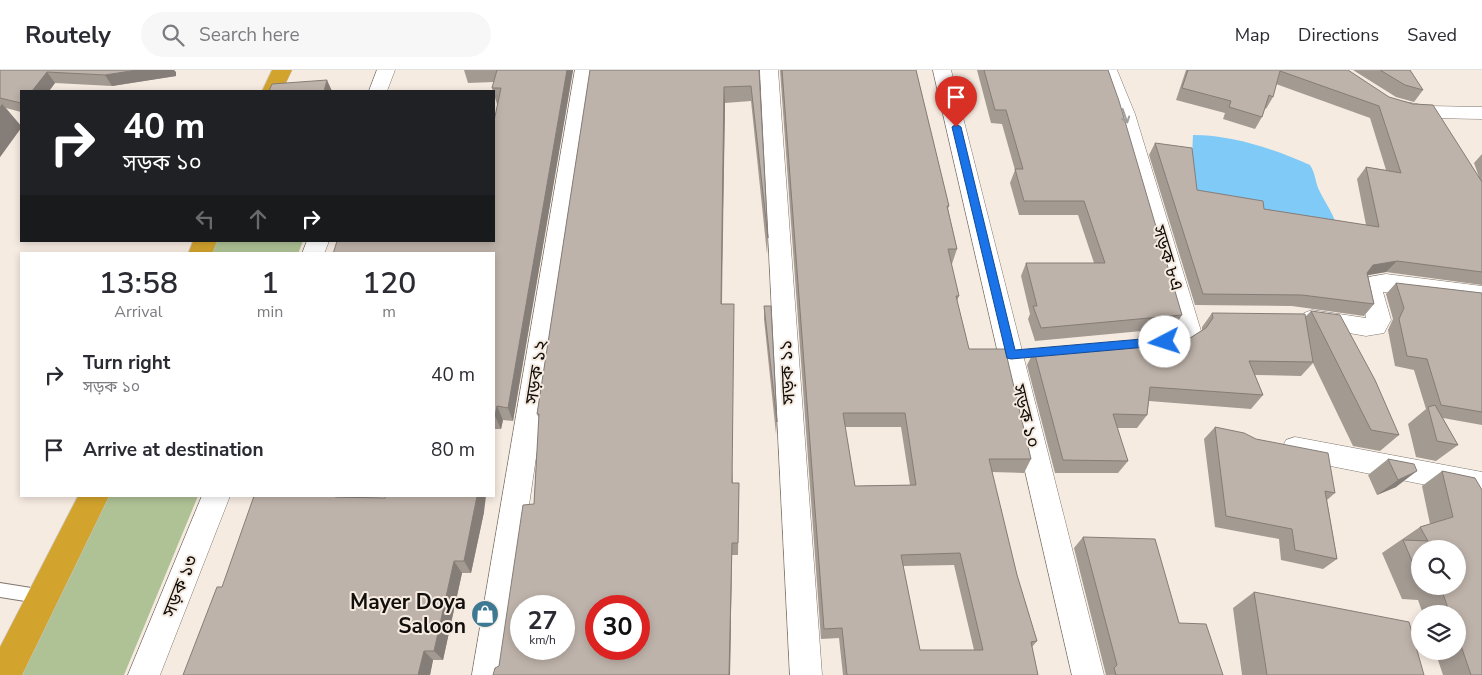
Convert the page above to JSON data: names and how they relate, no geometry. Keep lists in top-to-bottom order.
{
  "streets": {
    "street": [
      "সড়ক ৮এ",
      "সড়ক ১২",
      "সড়ক ১১",
      "সড়ক ১০",
      "সড়ক ১৩"
    ]
  },
  "one_way": ["সড়ক ৮এ"],
  "places": {
    "shop": ["Mayer Doya Saloon"]
  },
  "page": {
    "header": "Routely",
    "search": "Search here",
    "nav": ["Map", "Directions", "Saved"],
    "turn": ["40 m", "সড়ক ১০"],
    "eta": [
      "13:58",
      "Arrival",
      "1",
      "min",
      "120",
      "m"
    ],
    "list": [
      {
        "name": "Turn right",
        "note": "সড়ক ১০",
        "value": "40 m"
      },
      {
        "name": "Arrive at destination",
        "value": "80 m"
      }
    ],
    "speed": "27 km/h",
    "limit": "30"
  }
}
